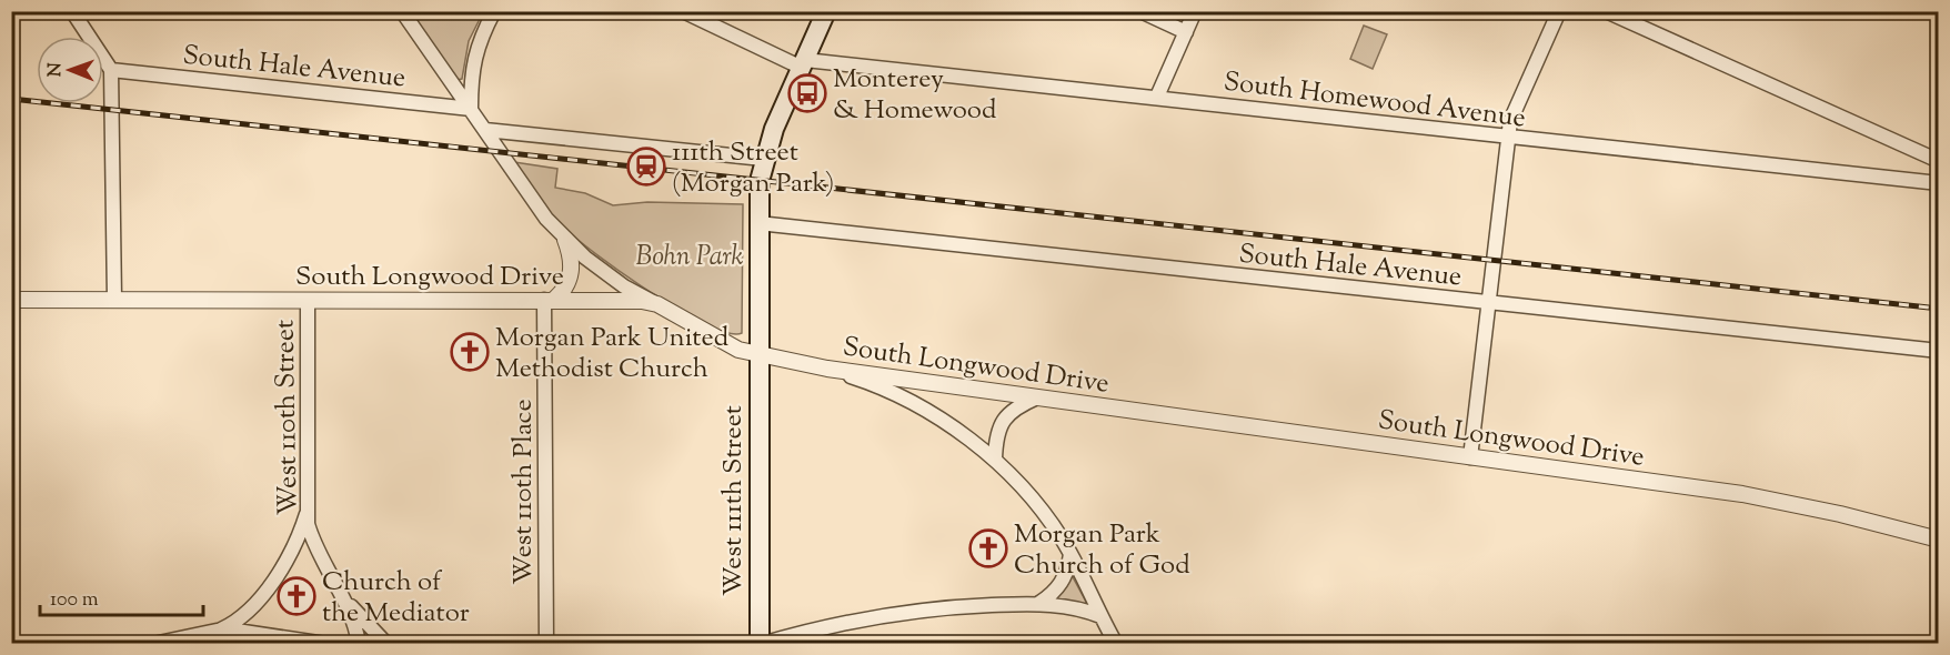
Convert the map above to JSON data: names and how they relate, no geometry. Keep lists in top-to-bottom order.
{
  "streets": {
    "main road": ["West 111th Street"],
    "street": [
      "South Hale Avenue",
      "South Homewood Avenue",
      "South Longwood Drive",
      "West 110th Street",
      "West 110th Place"
    ]
  },
  "crossings": [
    ["South Hale Avenue", "West 111th Street"],
    ["South Homewood Avenue", "West 111th Street"],
    ["South Longwood Drive", "West 110th Street"],
    ["South Longwood Drive", "West 110th Place"],
    ["South Longwood Drive", "West 111th Street"]
  ],
  "parks": ["Bohn Park"],
  "places": {
    "bus stop": ["Monterey & Homewood"],
    "station": ["111th Street (Morgan Park)"],
    "church": ["Morgan Park United Methodist Church", "Morgan Park Church of God", "Church of the Mediator"]
  },
  "scale_bar": "100 m",
  "north": "left"
}
